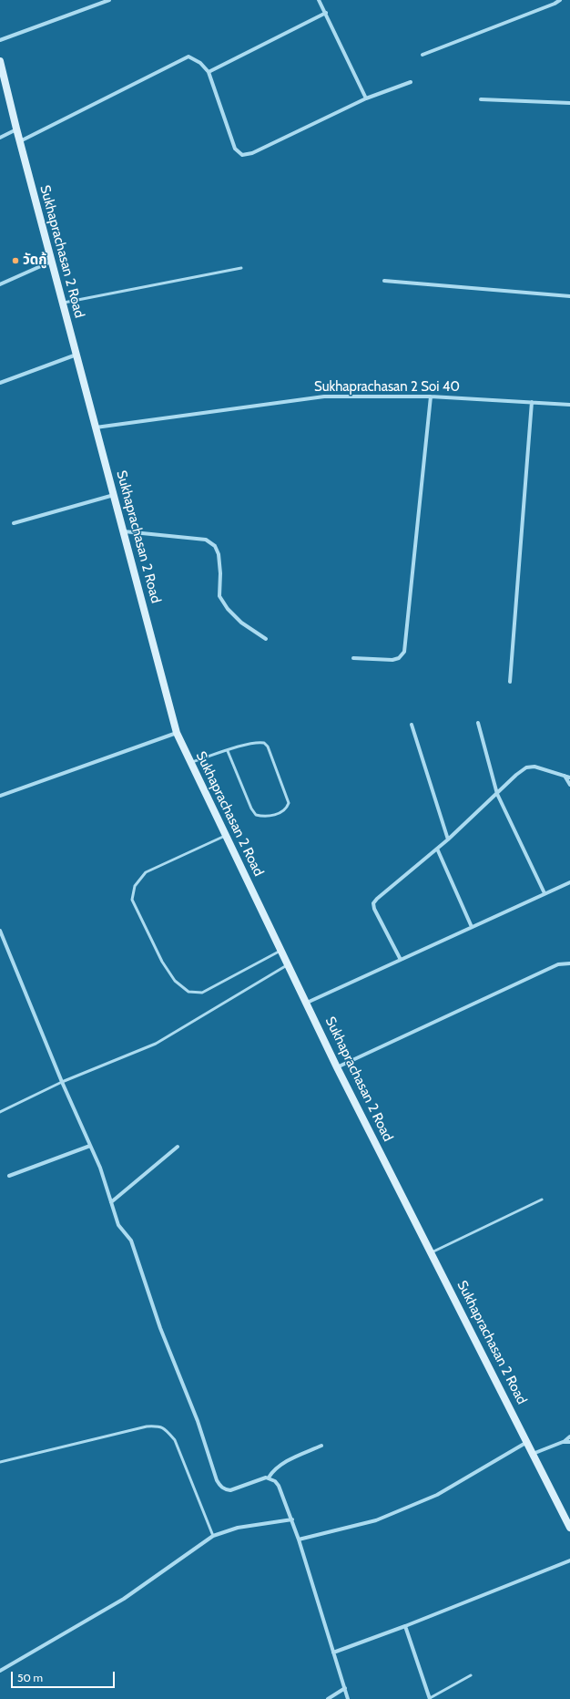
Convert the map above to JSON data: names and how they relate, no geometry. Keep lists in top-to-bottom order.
{
  "streets": {
    "street": ["Sukhaprachasan 2 Road", "Sukhaprachasan 2 Soi 40"]
  },
  "crossings": [
    ["Sukhaprachasan 2 Road", "Sukhaprachasan 2 Soi 40"]
  ],
  "places": ["วัดกู้"],
  "scale_bar": "50 m"
}
